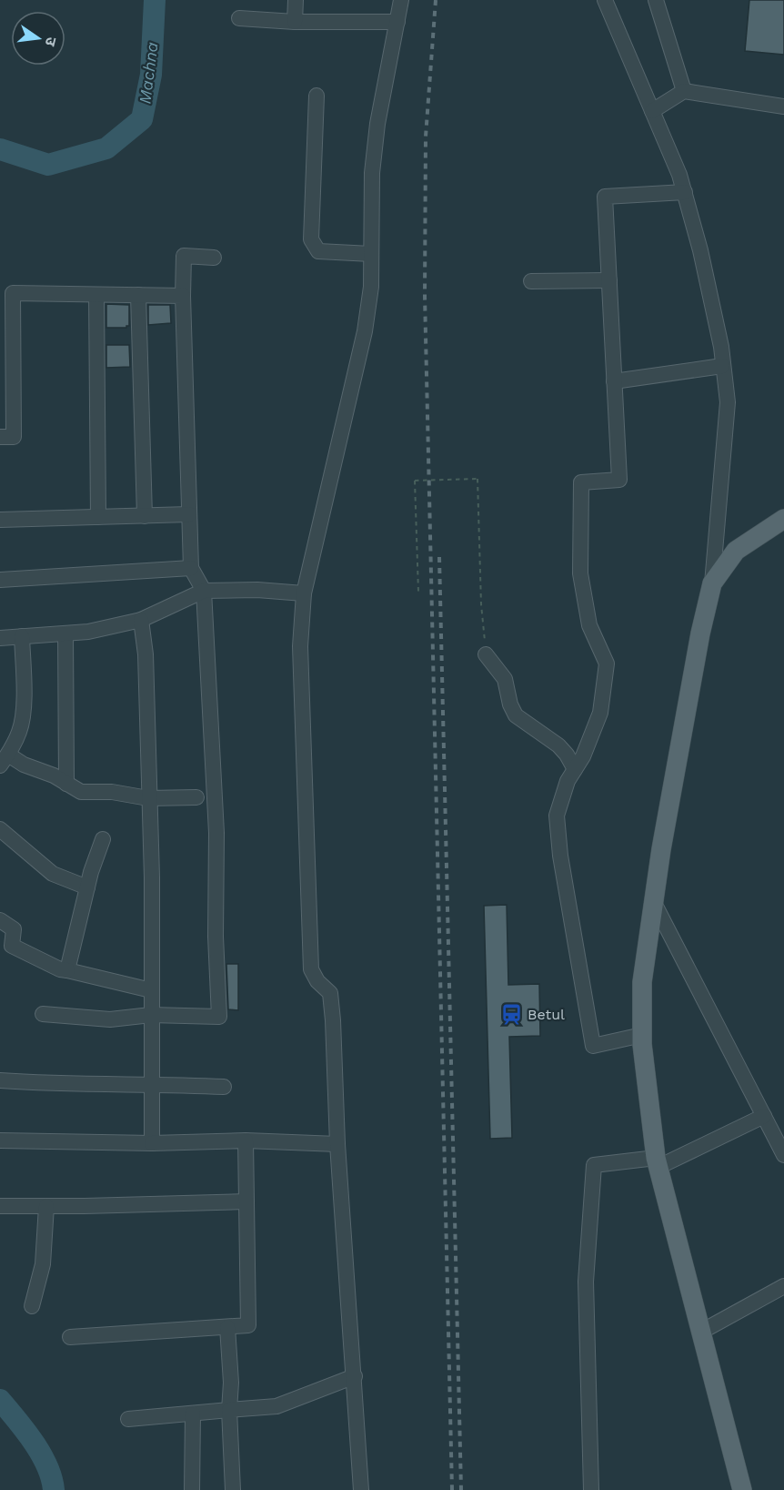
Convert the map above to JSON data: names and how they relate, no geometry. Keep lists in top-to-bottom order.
{
  "water": ["Machna"],
  "places": {
    "station": ["Betul"]
  },
  "north": "right"
}
